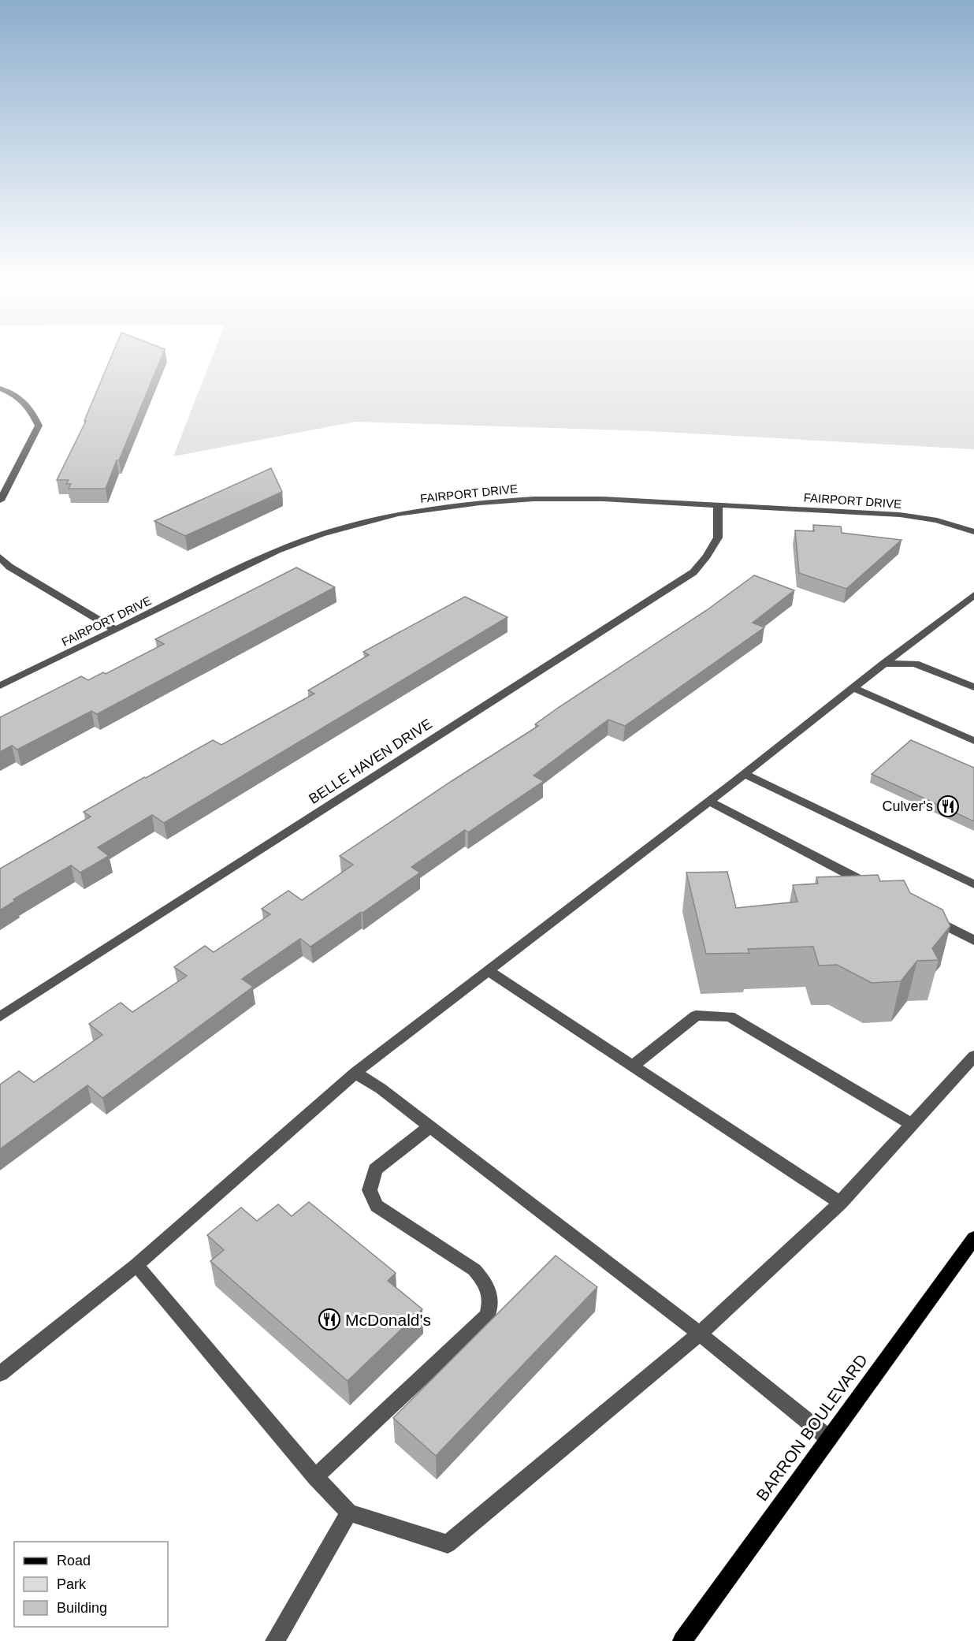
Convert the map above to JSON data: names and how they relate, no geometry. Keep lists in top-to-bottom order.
{
  "streets": {
    "main road": ["BARRON BOULEVARD"],
    "street": ["FAIRPORT DRIVE", "BELLE HAVEN DRIVE"]
  },
  "crossings": [
    ["FAIRPORT DRIVE", "BELLE HAVEN DRIVE"]
  ],
  "places": {
    "restaurant": ["Culver's", "McDonald's"]
  },
  "legend": ["Road", "Park", "Building"]
}
